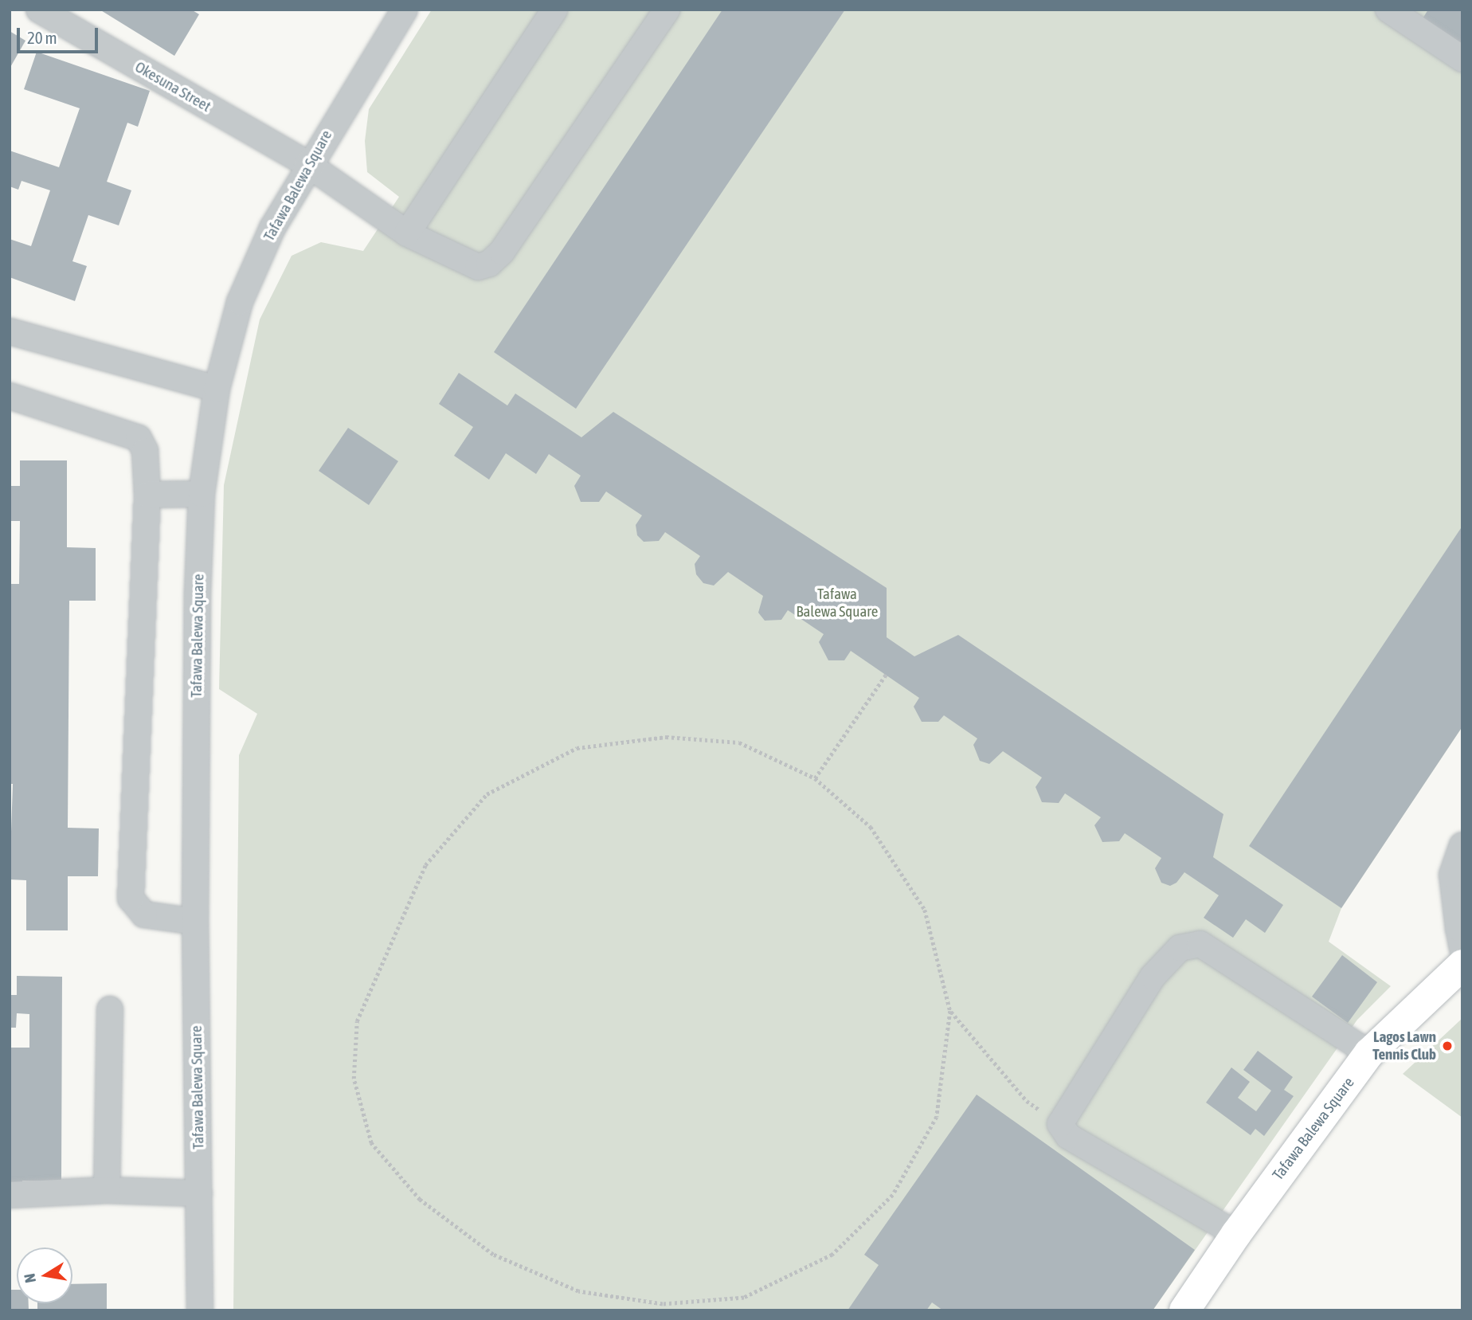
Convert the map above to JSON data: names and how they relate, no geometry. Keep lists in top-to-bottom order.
{
  "streets": {
    "main road": ["Tafawa Balewa Square"],
    "street": ["Okesuna Street"]
  },
  "crossings": [
    ["Okesuna Street", "Tafawa Balewa Square"]
  ],
  "parks": ["Tafawa Balewa Square"],
  "places": ["Lagos Lawn Tennis Club"],
  "scale_bar": "20 m",
  "north": "left"
}
